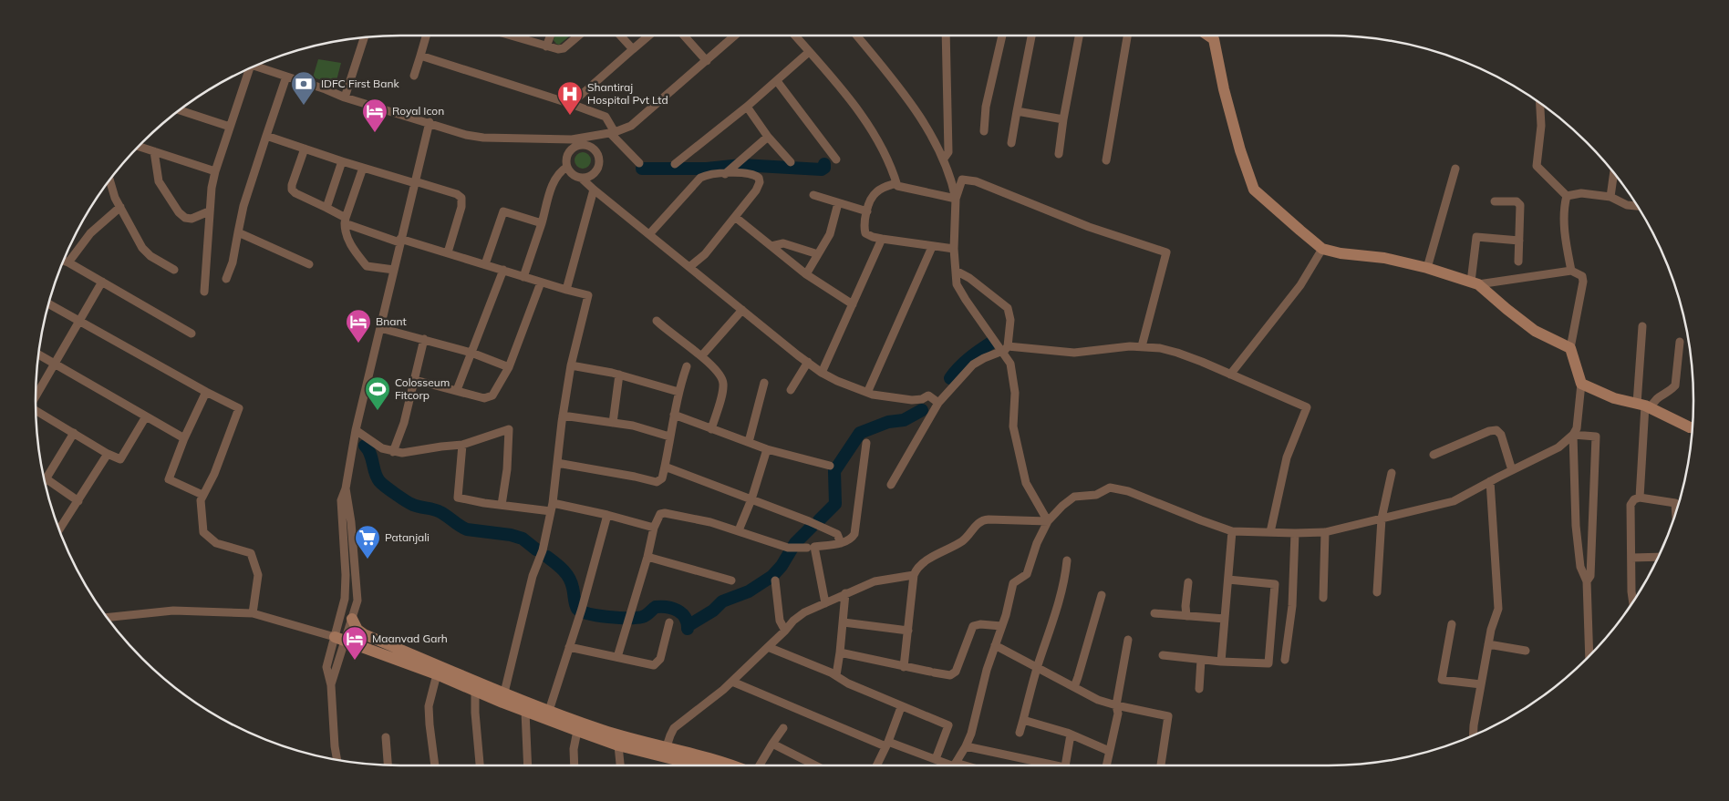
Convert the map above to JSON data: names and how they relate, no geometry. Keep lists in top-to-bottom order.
{
  "places": {
    "bank": ["IDFC First Bank"],
    "hospital": ["Shantiraj Hospital Pvt Ltd"],
    "hotel": ["Royal Icon", "Bnant", "Maanvad Garh"],
    "sports": ["Colosseum Fitcorp"],
    "supermarket": ["Patanjali"]
  }
}
